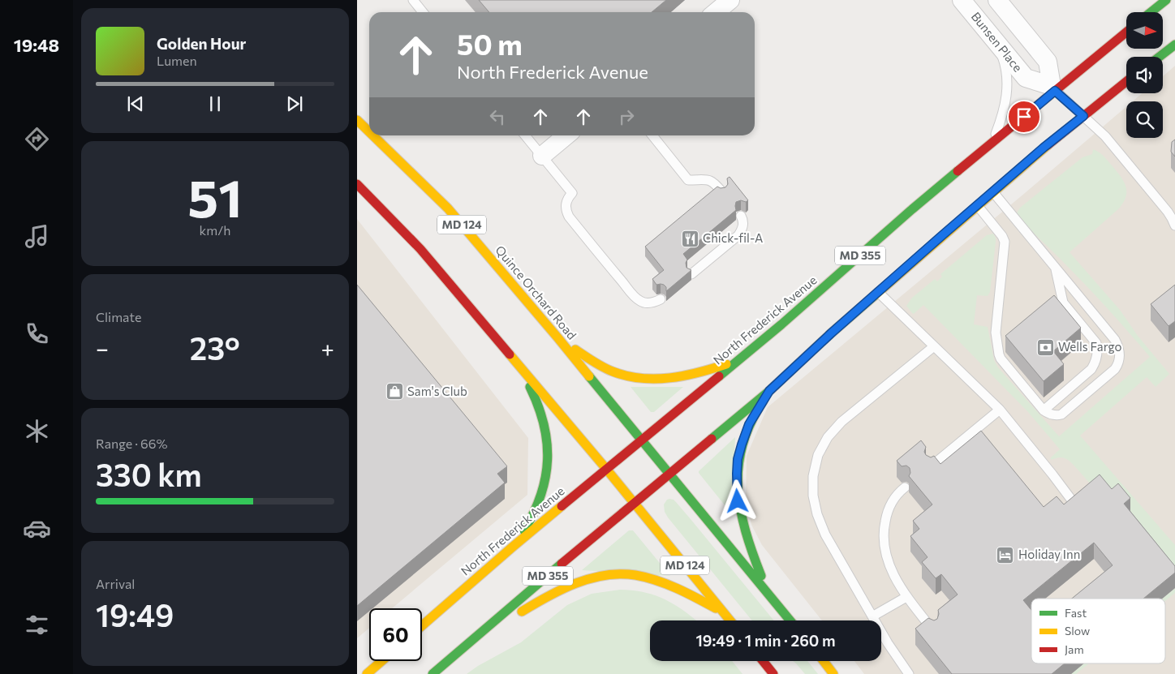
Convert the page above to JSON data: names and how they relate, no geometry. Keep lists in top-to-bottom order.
{
  "streets": {
    "main road": [
      "MD 124",
      "MD 355",
      "Quince Orchard Road",
      "North Frederick Avenue"
    ],
    "street": ["Bunsen Place"]
  },
  "crossings": [
    ["Bunsen Place", "North Frederick Avenue"],
    ["MD 124", "MD 355"],
    ["MD 124", "Quince Orchard Road"],
    ["MD 124", "North Frederick Avenue"],
    ["MD 355", "Quince Orchard Road"],
    ["Quince Orchard Road", "North Frederick Avenue"]
  ],
  "places": {
    "restaurant": ["Chick-fil-A"],
    "bank": ["Wells Fargo"],
    "shop": ["Sam's Club"],
    "hotel": ["Holiday Inn"]
  },
  "legend": ["Fast", "Slow", "Jam"],
  "north": "right",
  "page": {
    "tabs": "19:48",
    "turn": ["50 m", "North Frederick Avenue"],
    "song": ["Golden Hour", "Lumen"],
    "tile": [
      ["51", "km/h"],
      "Climate",
      ["Range · 66%", "330 km"],
      ["Arrival", "19:49"]
    ],
    "heat": ["−", "23°", "+"],
    "limit": "60",
    "trip": "19:49 · 1 min · 260 m"
  }
}
